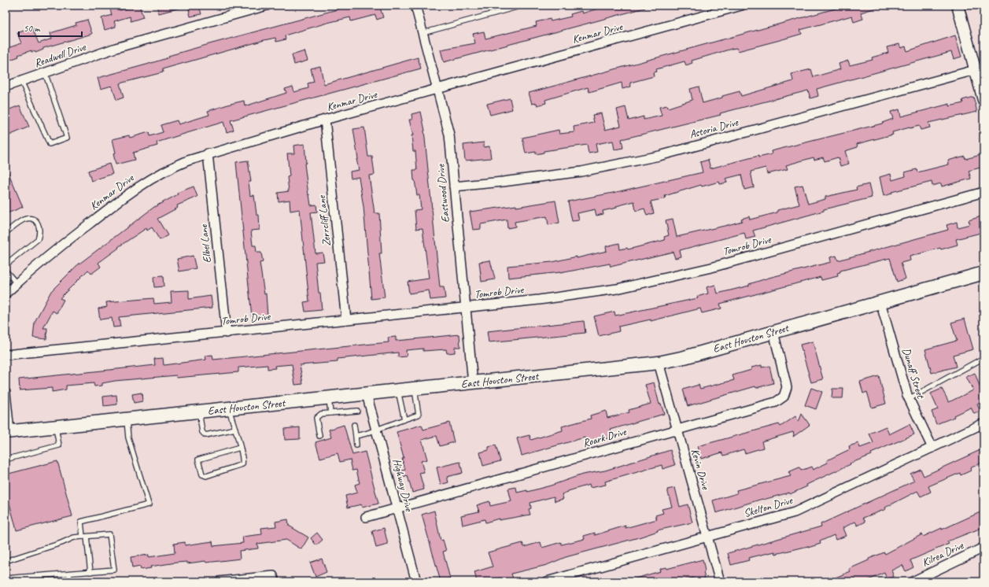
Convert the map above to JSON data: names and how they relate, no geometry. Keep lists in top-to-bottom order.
{
  "streets": {
    "main road": ["East Houston Street"],
    "street": [
      "Kenmar Drive",
      "Readwell Drive",
      "Astoria Drive",
      "Eastwood Drive",
      "Zerrcliff Lane",
      "Elbel Lane",
      "Tomrob Drive",
      "Dunaff Street",
      "Roark Drive",
      "Kevin Drive",
      "Highway Drive",
      "Skelton Drive",
      "Kilrea Drive"
    ]
  },
  "crossings": [
    ["Kenmar Drive", "Eastwood Drive"],
    ["Kenmar Drive", "Zerrcliff Lane"],
    ["Kenmar Drive", "Elbel Lane"],
    ["Astoria Drive", "Eastwood Drive"],
    ["Eastwood Drive", "Tomrob Drive"],
    ["Eastwood Drive", "East Houston Street"],
    ["Zerrcliff Lane", "Tomrob Drive"],
    ["Elbel Lane", "Tomrob Drive"],
    ["East Houston Street", "Dunaff Street"],
    ["East Houston Street", "Roark Drive"],
    ["East Houston Street", "Kevin Drive"],
    ["East Houston Street", "Highway Drive"],
    ["Dunaff Street", "Skelton Drive"],
    ["Roark Drive", "Kevin Drive"],
    ["Roark Drive", "Highway Drive"],
    ["Kevin Drive", "Skelton Drive"]
  ],
  "scale_bar": "50 m"
}
